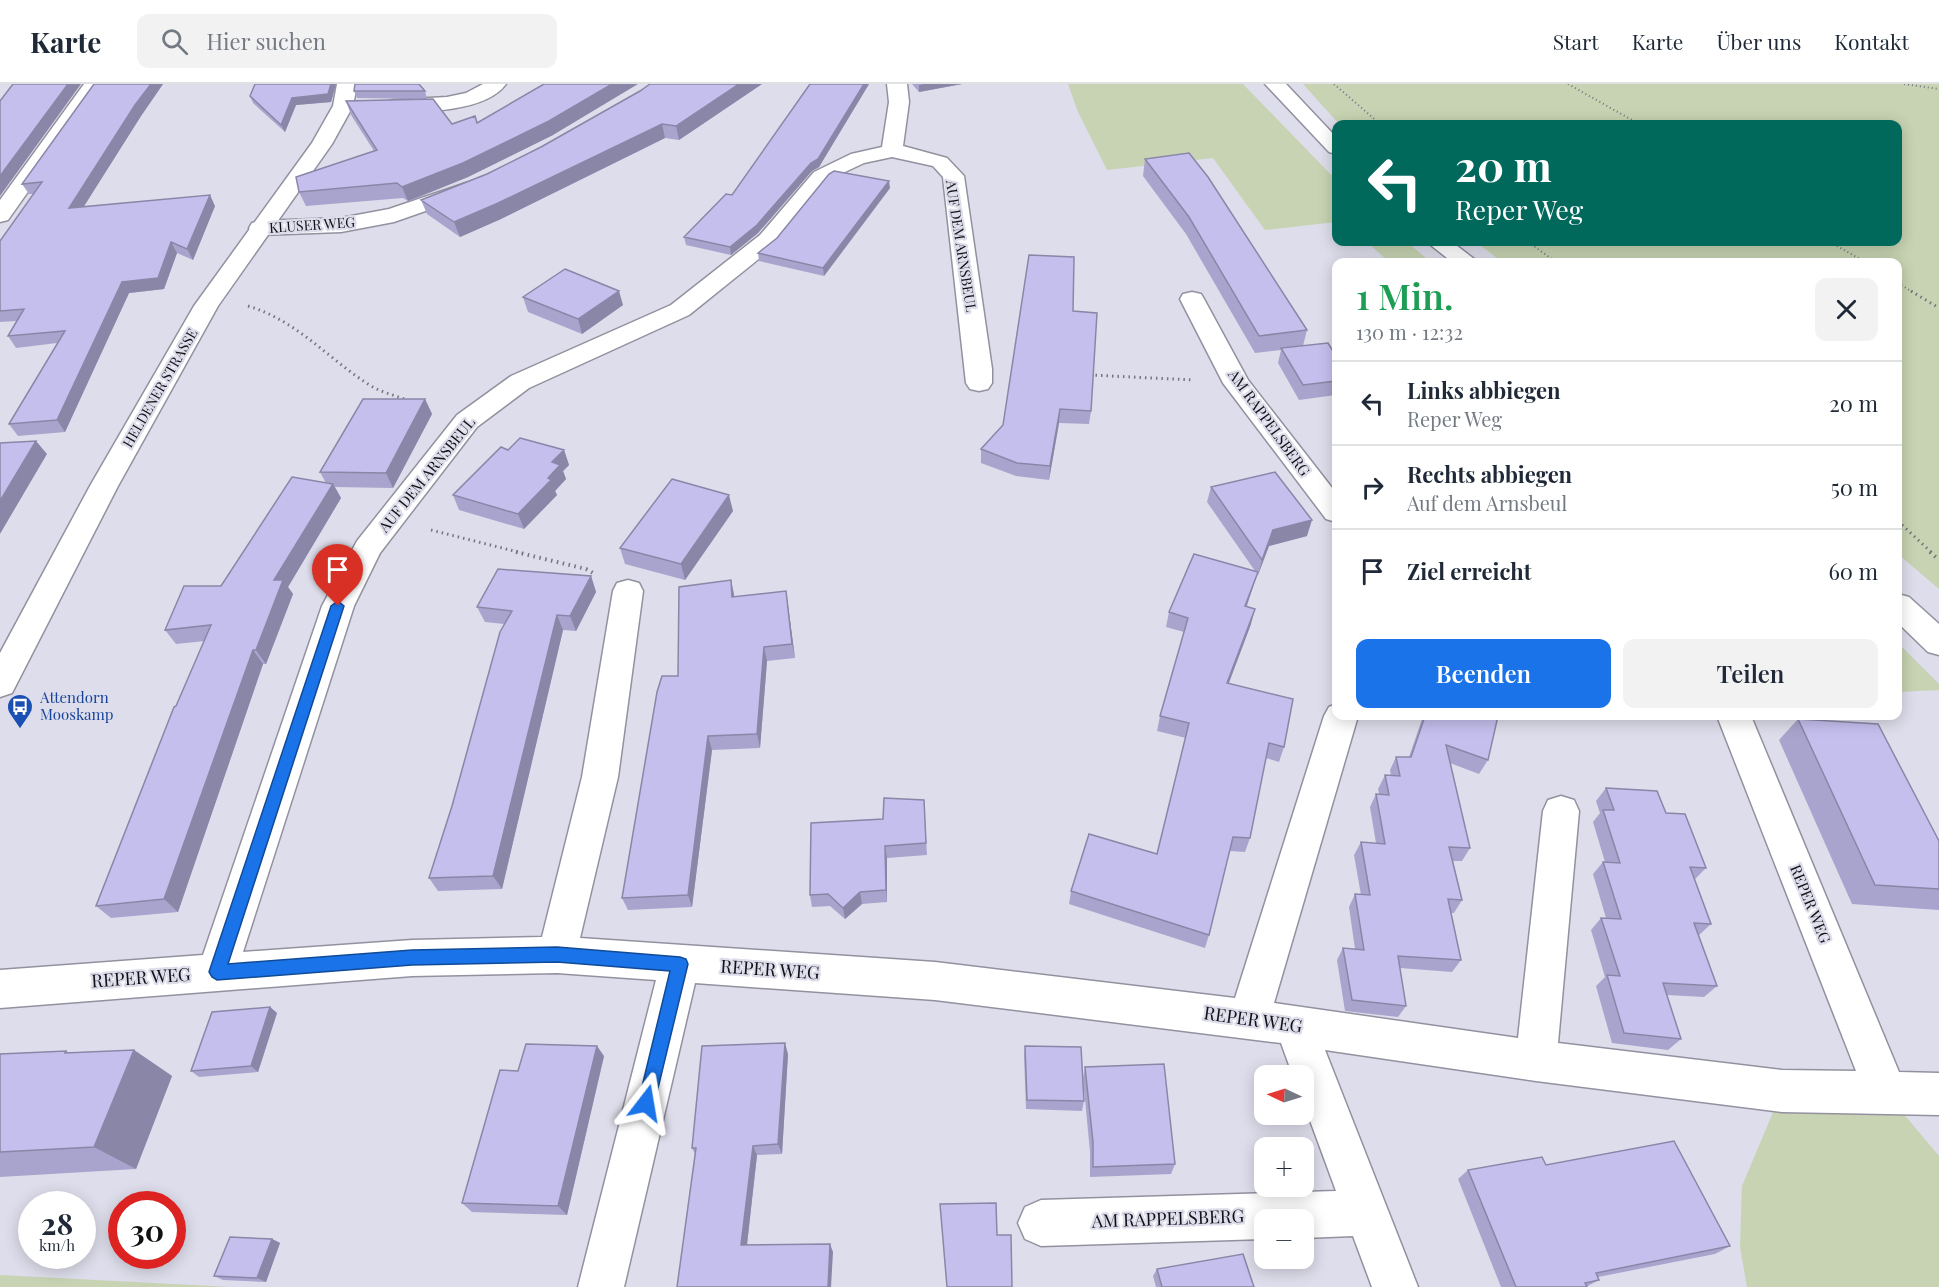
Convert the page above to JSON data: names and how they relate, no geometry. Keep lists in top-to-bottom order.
{
  "streets": {
    "street": [
      "KLUSER WEG",
      "AUF DEM ARNSBEUL",
      "HELDENER STRASSE",
      "AM RAPPELSBERG",
      "REPER WEG"
    ]
  },
  "crossings": [
    ["KLUSER WEG", "HELDENER STRASSE"],
    ["AUF DEM ARNSBEUL", "REPER WEG"]
  ],
  "places": {
    "bus stop": ["Attendorn Mooskamp"]
  },
  "north": "left",
  "page": {
    "header": "Karte",
    "search": "Hier suchen",
    "nav": [
      "Start",
      "Karte",
      "Über uns",
      "Kontakt"
    ],
    "turn": ["20 m", "Reper Weg"],
    "heading": ["1 Min.", "130 m · 12:32"],
    "list": [
      {
        "name": "Links abbiegen",
        "note": "Reper Weg",
        "value": "20 m"
      },
      {
        "name": "Rechts abbiegen",
        "note": "Auf dem Arnsbeul",
        "value": "50 m"
      },
      {
        "name": "Ziel erreicht",
        "value": "60 m"
      }
    ],
    "buttons": ["Beenden", "Teilen"],
    "map_buttons": ["+", "−"],
    "speed": "28 km/h",
    "limit": "30"
  }
}
